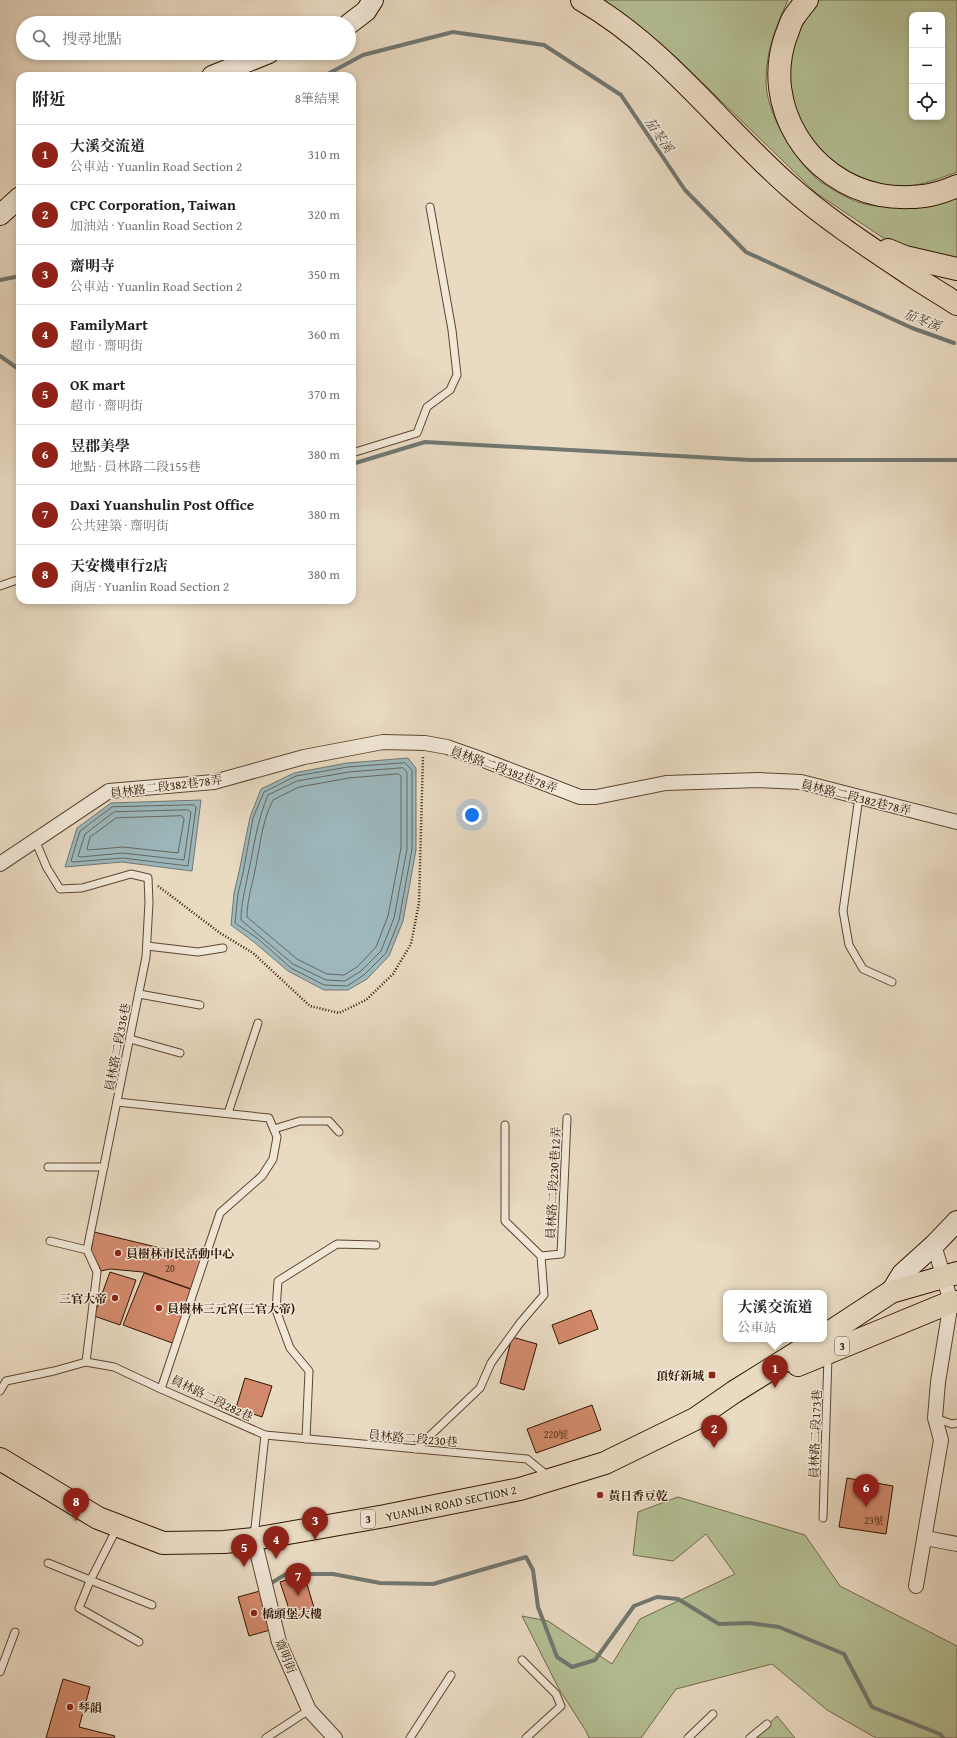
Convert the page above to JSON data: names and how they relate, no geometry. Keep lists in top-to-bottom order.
{
  "streets": {
    "main road": ["3", "YUANLIN ROAD SECTION 2"],
    "street": ["員林路二段382巷78弄", "齋明街"],
    "lane": [
      "員林路二段336巷",
      "員林路二段230巷12弄",
      "員林路二段282巷",
      "員林路二段173巷",
      "員林路二段230巷"
    ]
  },
  "crossings": [
    ["員林路二段230巷12弄", "員林路二段230巷"],
    ["員林路二段282巷", "員林路二段230巷"],
    ["員林路二段173巷", "YUANLIN ROAD SECTION 2"],
    ["員林路二段230巷", "YUANLIN ROAD SECTION 2"],
    ["YUANLIN ROAD SECTION 2", "齋明街"]
  ],
  "water": ["茄苳溪"],
  "places": {
    "other": [
      "員樹林市民活動中心",
      "三官大帝",
      "員樹林三元宮(三官大帝)",
      "黃日香豆乾",
      "橋頭堡大樓",
      "琴韻"
    ],
    "transit": ["頂好新城"]
  },
  "house_numbers": ["20", "220號", "23號"],
  "page": {
    "map_buttons": ["+", "−"],
    "search": "搜尋地點",
    "heading": ["附近", "8筆結果"],
    "list": [
      {
        "mark": "1",
        "name": "大溪交流道",
        "note": "公車站 · Yuanlin Road Section 2",
        "value": "310 m"
      },
      {
        "mark": "2",
        "name": "CPC Corporation, Taiwan",
        "note": "加油站 · Yuanlin Road Section 2",
        "value": "320 m"
      },
      {
        "mark": "3",
        "name": "齋明寺",
        "note": "公車站 · Yuanlin Road Section 2",
        "value": "350 m"
      },
      {
        "mark": "4",
        "name": "FamilyMart",
        "note": "超市 · 齋明街",
        "value": "360 m"
      },
      {
        "mark": "5",
        "name": "OK mart",
        "note": "超市 · 齋明街",
        "value": "370 m"
      },
      {
        "mark": "6",
        "name": "昱郡美學",
        "note": "地點 · 員林路二段155巷",
        "value": "380 m"
      },
      {
        "mark": "7",
        "name": "Daxi Yuanshulin Post Office",
        "note": "公共建築 · 齋明街",
        "value": "380 m"
      },
      {
        "mark": "8",
        "name": "天安機車行2店",
        "note": "商店 · Yuanlin Road Section 2",
        "value": "380 m"
      }
    ],
    "popup": ["大溪交流道", "公車站"],
    "pins": [
      "1",
      "2",
      "6",
      "8",
      "3",
      "4",
      "5",
      "7"
    ]
  }
}
